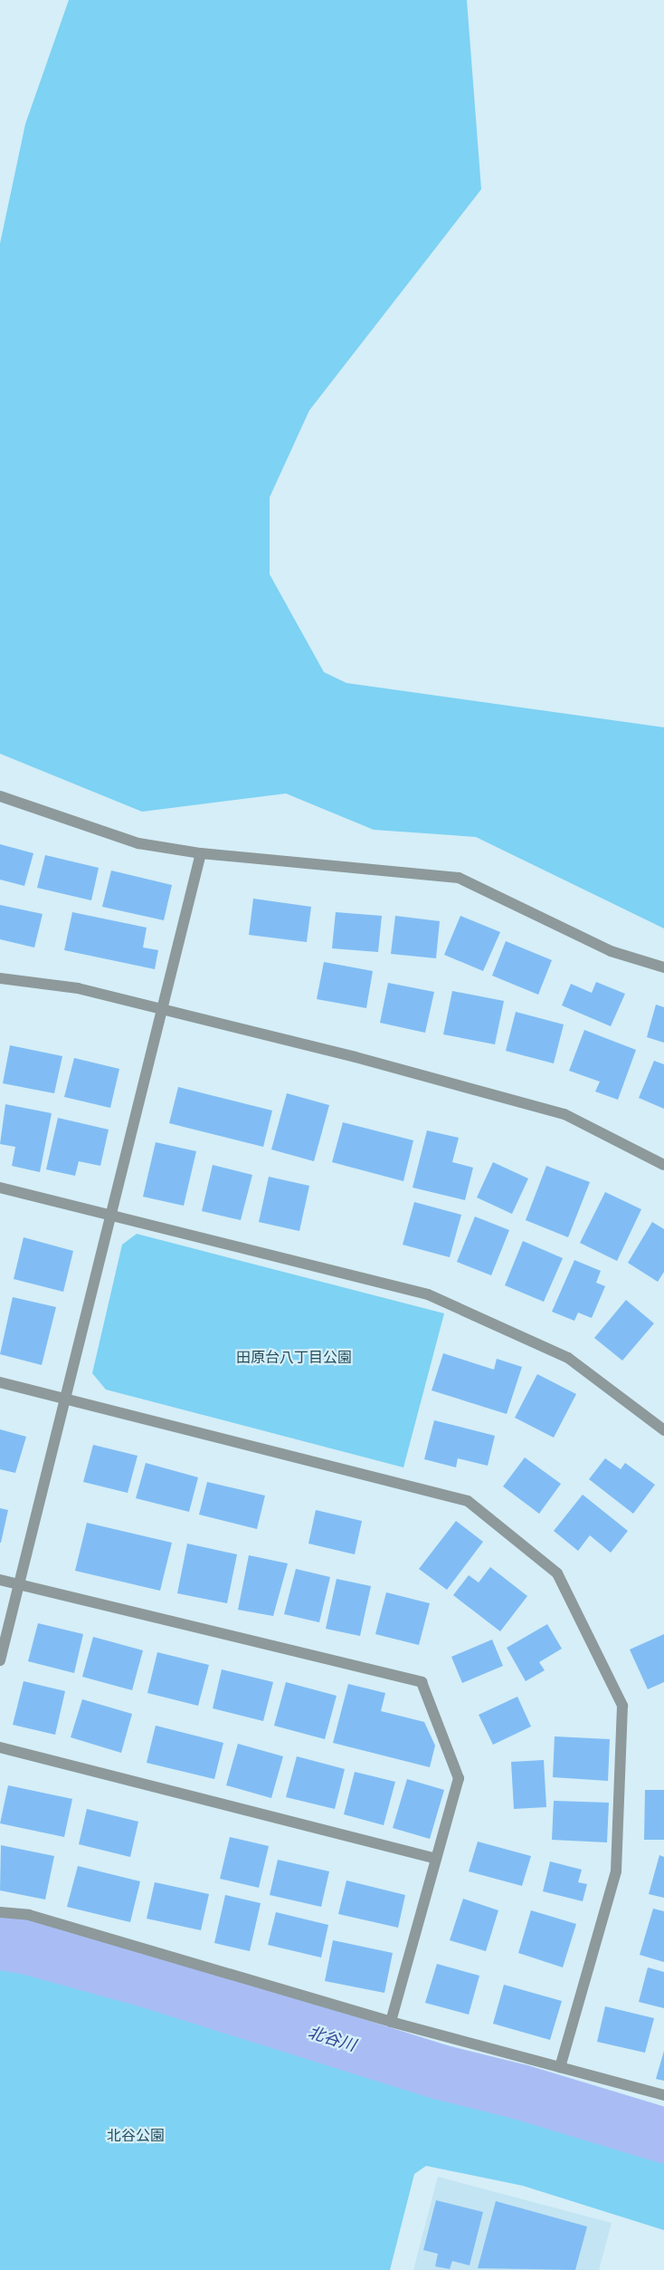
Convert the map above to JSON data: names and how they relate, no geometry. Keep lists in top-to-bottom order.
{
  "water": ["北谷川"],
  "parks": ["田原台八丁目公園", "北谷公園"]
}
